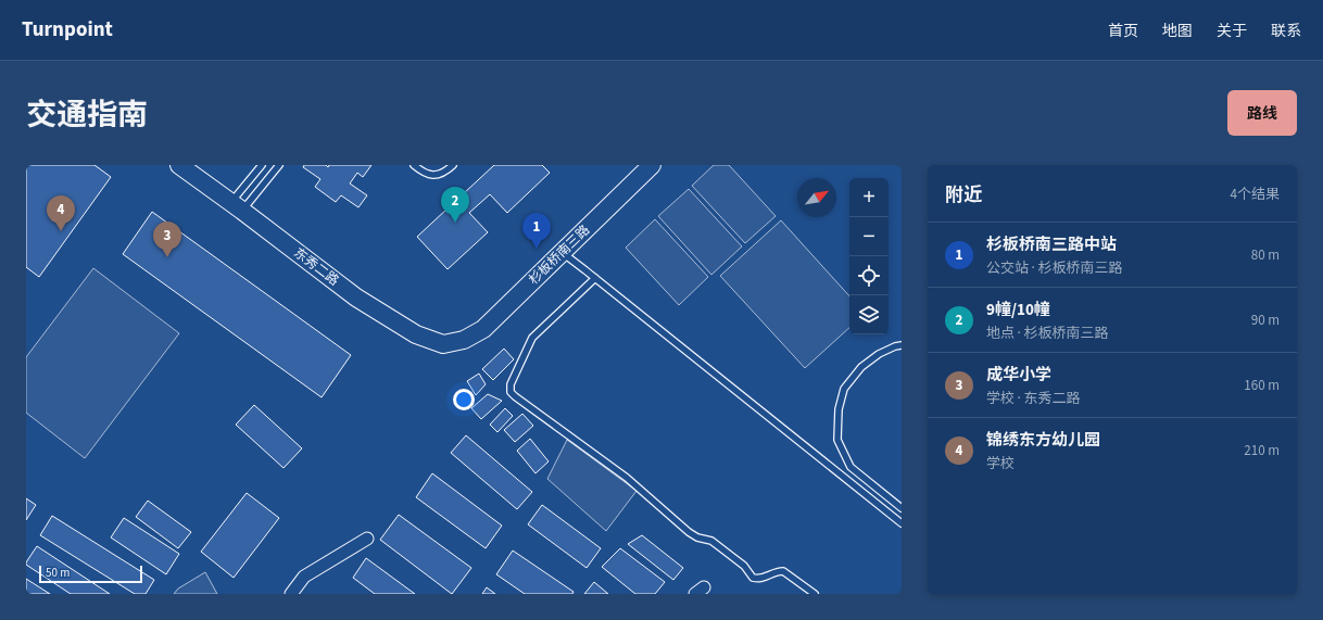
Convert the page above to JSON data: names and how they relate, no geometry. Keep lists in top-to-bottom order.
{
  "streets": {
    "street": ["杉板桥南三路", "东秀二路"]
  },
  "crossings": [
    ["杉板桥南三路", "东秀二路"]
  ],
  "scale_bar": "50 m",
  "north": "top right",
  "page": {
    "header": "Turnpoint",
    "nav": [
      "首页",
      "地图",
      "关于",
      "联系"
    ],
    "title": "交通指南",
    "buttons": "路线",
    "heading": ["附近", "4个结果"],
    "map_buttons": ["+", "−"],
    "pins": [
      "2",
      "4",
      "1",
      "3"
    ],
    "list": [
      {
        "mark": "1",
        "name": "杉板桥南三路中站",
        "note": "公交站 · 杉板桥南三路",
        "value": "80 m"
      },
      {
        "mark": "2",
        "name": "9幢/10幢",
        "note": "地点 · 杉板桥南三路",
        "value": "90 m"
      },
      {
        "mark": "3",
        "name": "成华小学",
        "note": "学校 · 东秀二路",
        "value": "160 m"
      },
      {
        "mark": "4",
        "name": "锦绣东方幼儿园",
        "note": "学校",
        "value": "210 m"
      }
    ],
    "scale": "50 m"
  }
}
